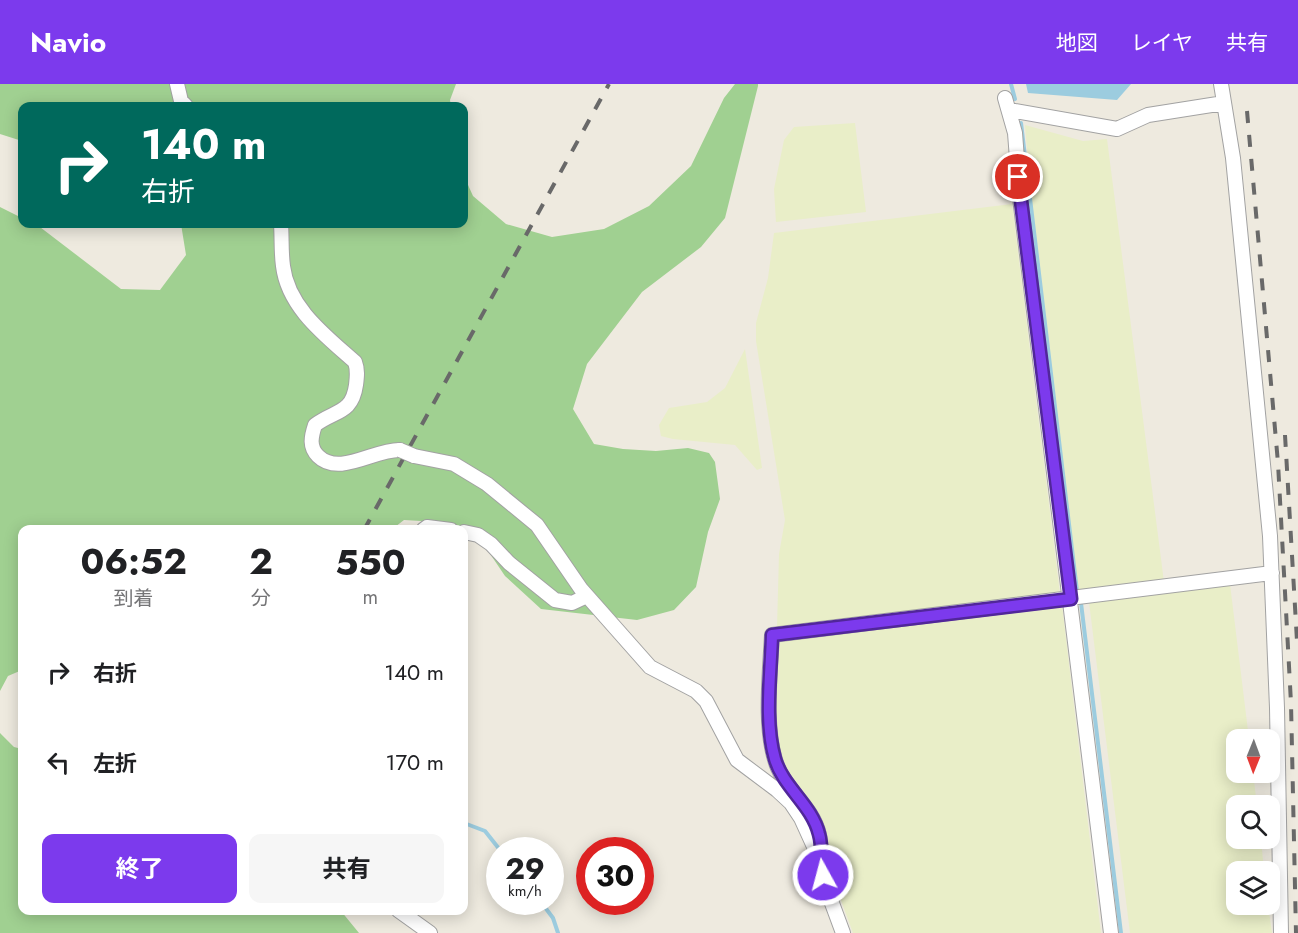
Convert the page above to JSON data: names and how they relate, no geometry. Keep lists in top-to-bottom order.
{
  "north": "bottom",
  "page": {
    "header": "Navio",
    "nav": ["地図", "レイヤ", "共有"],
    "turn": ["140 m", "右折"],
    "eta": [
      "06:52",
      "到着",
      "2",
      "分",
      "550",
      "m"
    ],
    "list": [
      {
        "name": "右折",
        "value": "140 m"
      },
      {
        "name": "左折",
        "value": "170 m"
      }
    ],
    "buttons": ["終了", "共有"],
    "speed": "29 km/h",
    "limit": "30"
  }
}
